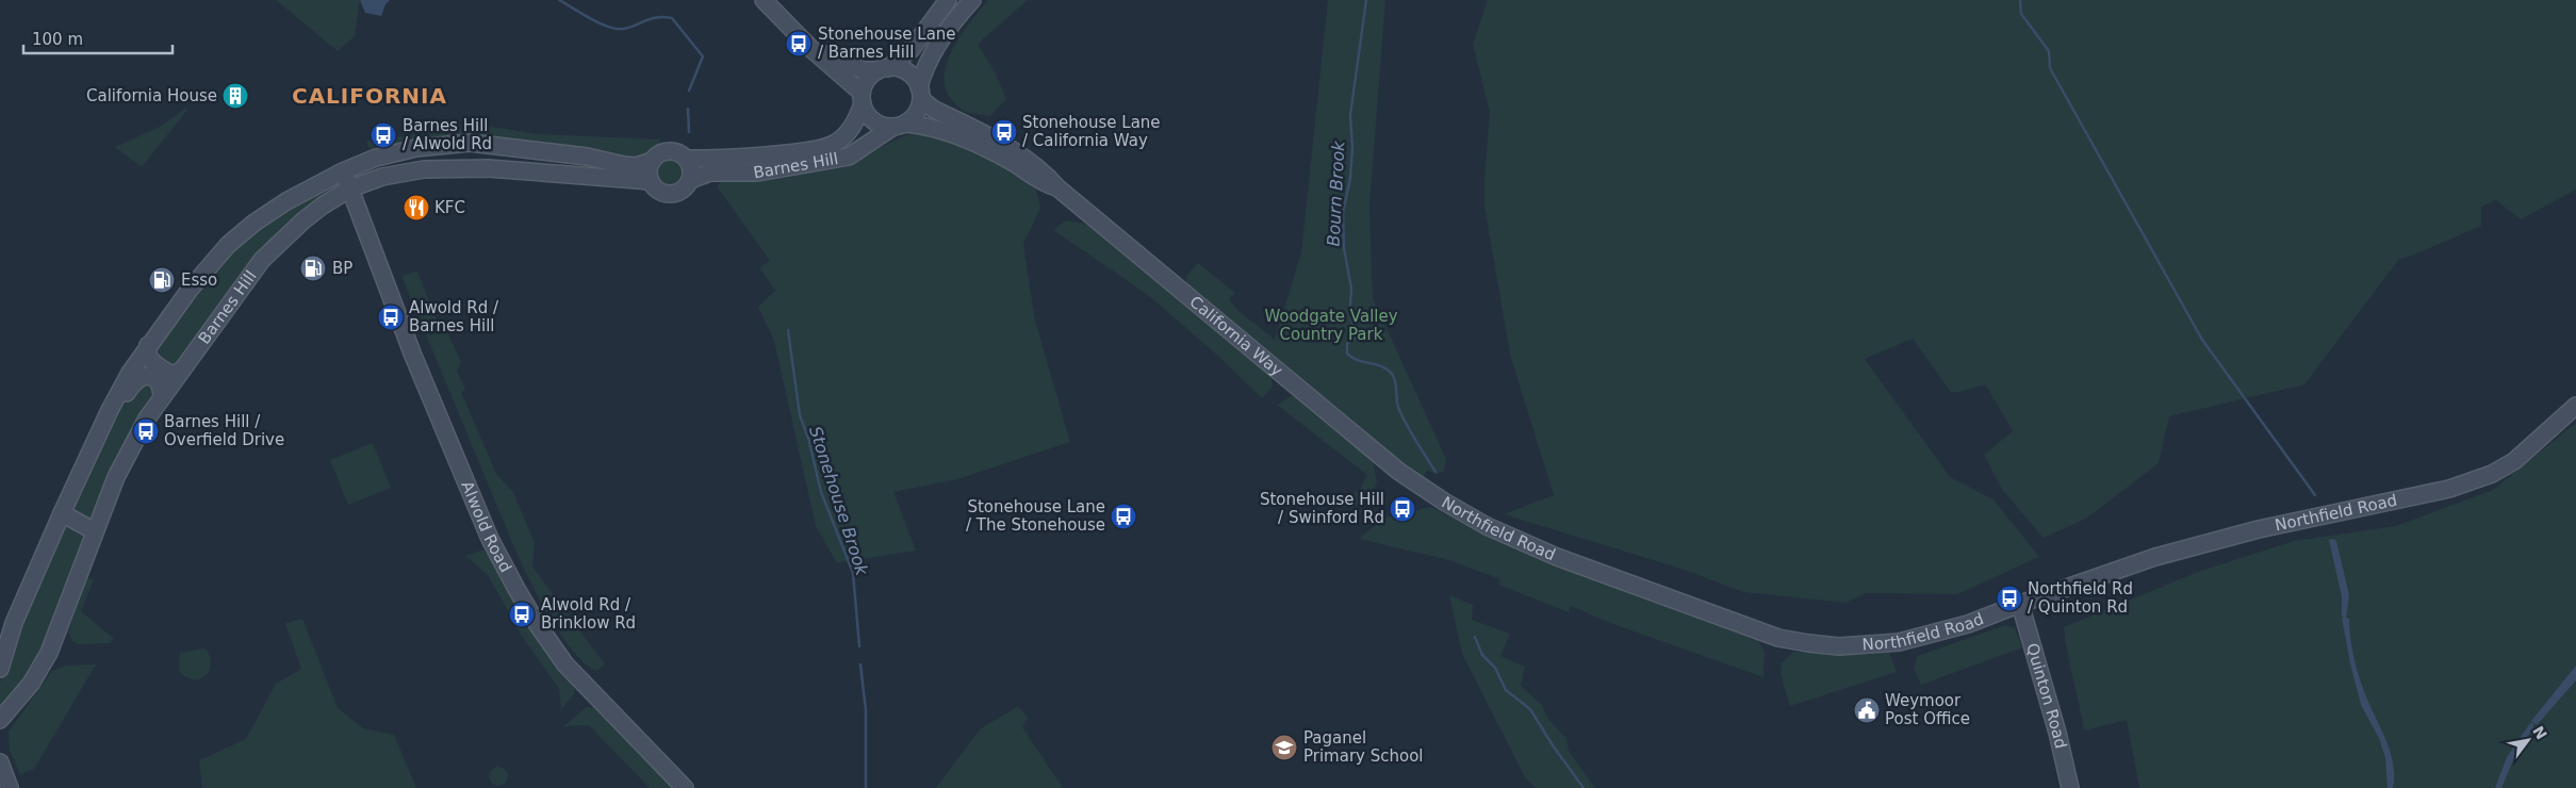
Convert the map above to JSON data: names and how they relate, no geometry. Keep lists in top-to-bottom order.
{
  "streets": {
    "street": [
      "Barnes Hill",
      "California Way",
      "Northfield Road",
      "Alwold Road",
      "Quinton Road"
    ]
  },
  "crossings": [
    ["Barnes Hill", "California Way"],
    ["Barnes Hill", "Alwold Road"],
    ["California Way", "Northfield Road"],
    ["Northfield Road", "Quinton Road"]
  ],
  "districts": ["CALIFORNIA"],
  "water": ["Bourn Brook", "Stonehouse Brook"],
  "parks": ["Woodgate Valley Country Park"],
  "places": {
    "bus stop": [
      "Stonehouse Lane / Barnes Hill",
      "Stonehouse Lane / California Way",
      "Barnes Hill / Alwold Rd",
      "Alwold Rd / Barnes Hill",
      "Barnes Hill / Overfield Drive",
      "Stonehouse Hill / Swinford Rd",
      "Stonehouse Lane / The Stonehouse",
      "Northfield Rd / Quinton Rd",
      "Alwold Rd / Brinklow Rd"
    ],
    "building": ["California House"],
    "restaurant": ["KFC"],
    "fuel station": ["BP", "Esso"],
    "public building": ["Weymoor Post Office"],
    "school or university": ["Paganel Primary School"]
  },
  "scale_bar": "100 m",
  "north": "top right"
}
